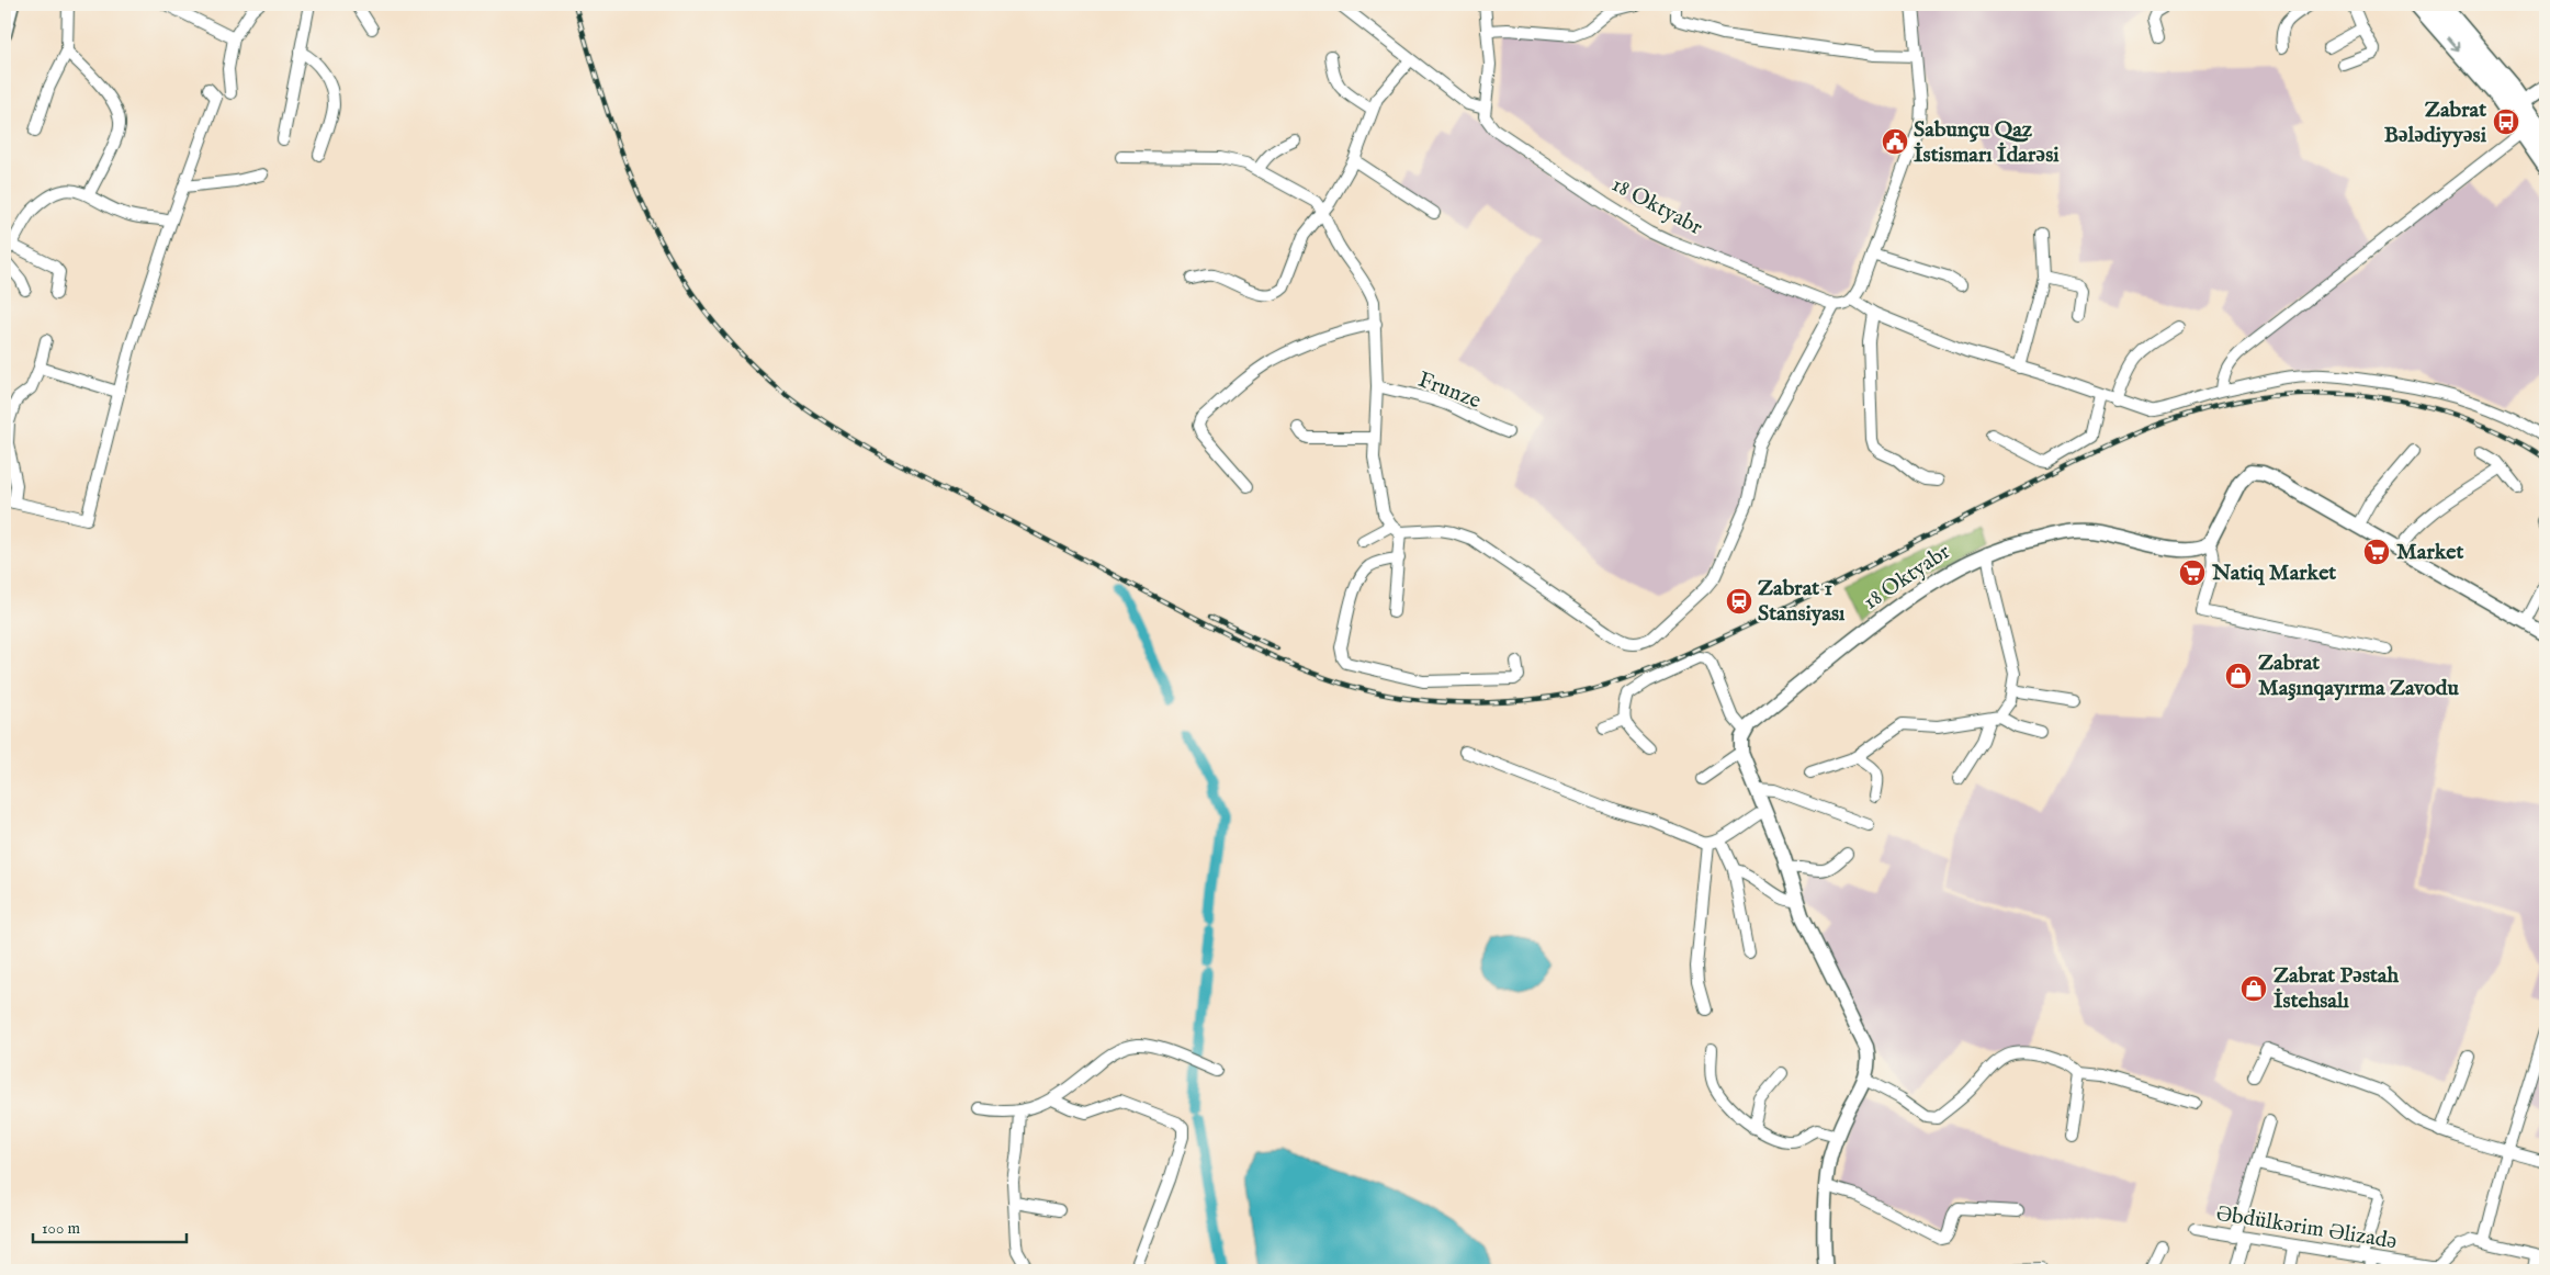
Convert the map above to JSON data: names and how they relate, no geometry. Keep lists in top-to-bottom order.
{
  "streets": {
    "street": ["18 Oktyabr", "Frunze", "Əbdülkərim Əlizadə"]
  },
  "places": {
    "bus stop": ["Zabrat Bәlәdiyyәsi"],
    "public building": ["Sabunçu Qaz İstismarı İdarəsi"],
    "supermarket": ["Market", "Natiq Market"],
    "station": ["Zabrat 1 Stansiyası"],
    "shop": ["Zabrat Maşınqayırma Zavodu", "Zabrat Pəstah İstehsalı"]
  },
  "scale_bar": "100 m"
}
